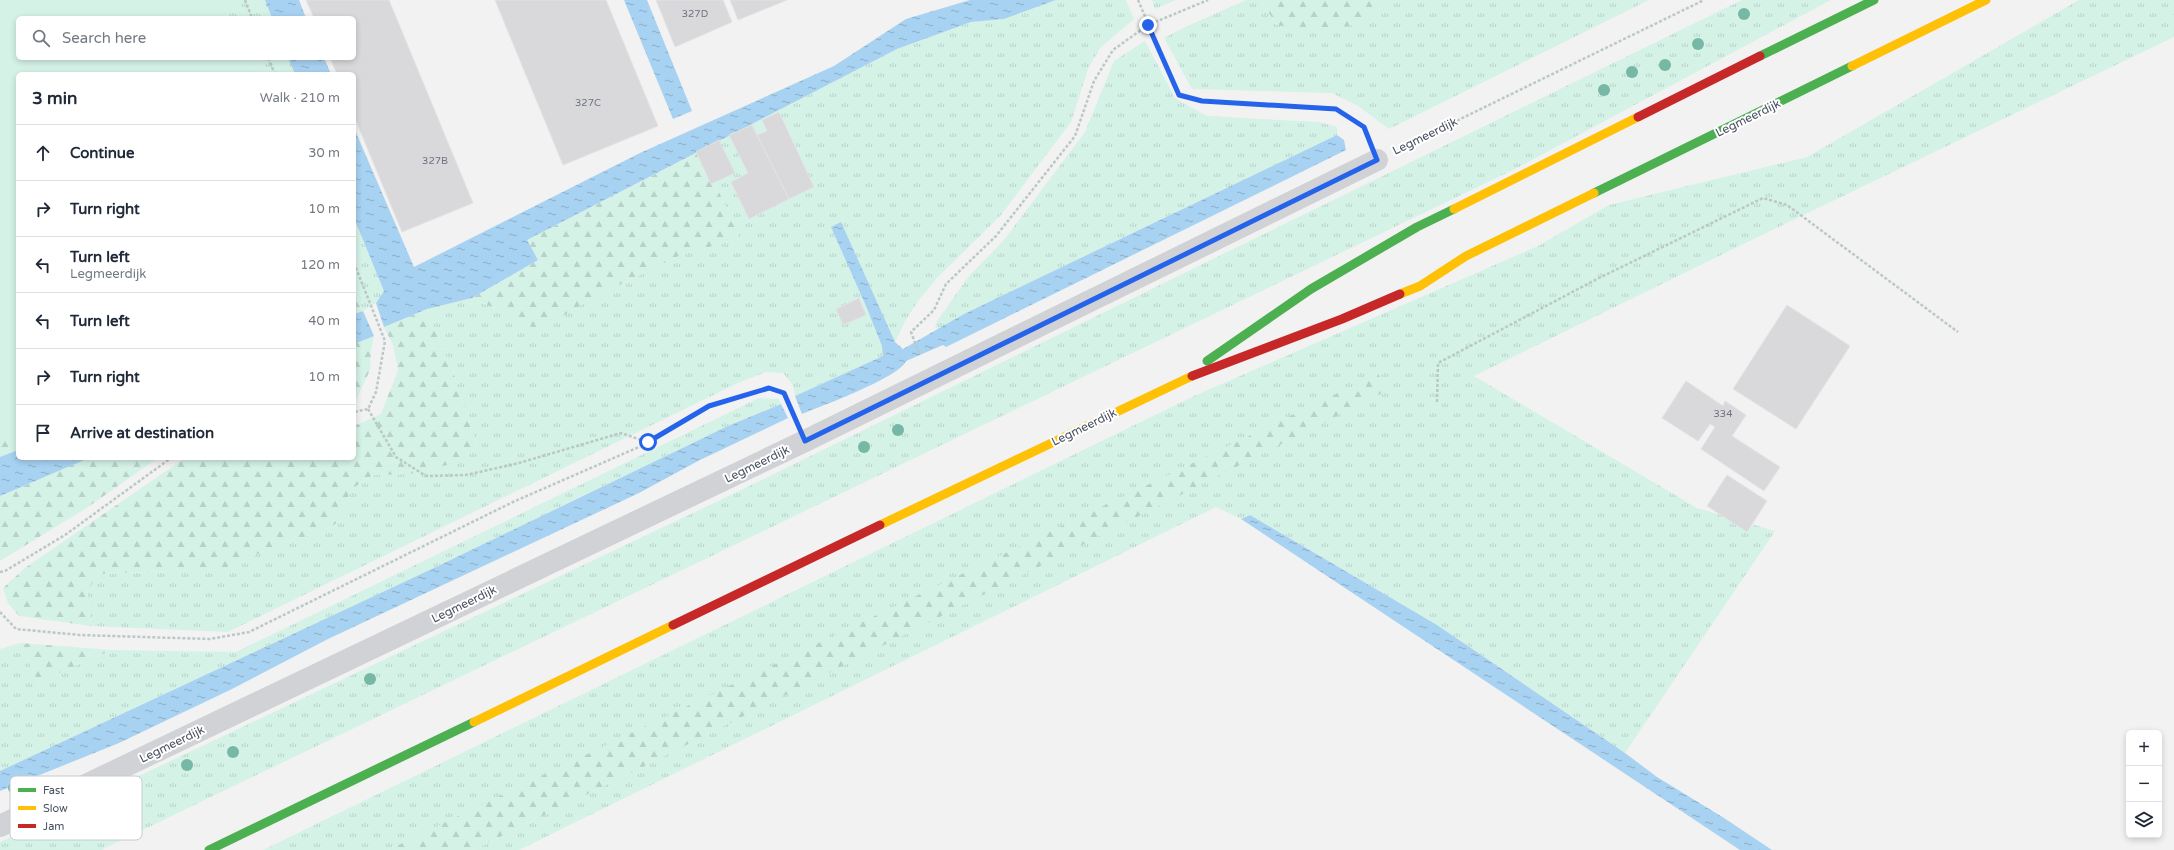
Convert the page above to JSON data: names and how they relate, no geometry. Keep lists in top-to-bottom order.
{
  "streets": {
    "main road": ["Legmeerdijk"]
  },
  "house_numbers": [
    "327D",
    "327C",
    "327B",
    "334"
  ],
  "legend": ["Fast", "Slow", "Jam"],
  "page": {
    "search": "Search here",
    "heading": ["3 min", "Walk · 210 m"],
    "list": [
      ["Continue", "30 m"],
      ["Turn right", "10 m"],
      ["Turn left", "Legmeerdijk", "120 m"],
      ["Turn left", "40 m"],
      ["Turn right", "10 m"],
      "Arrive at destination"
    ],
    "map_buttons": ["+", "−"]
  }
}
